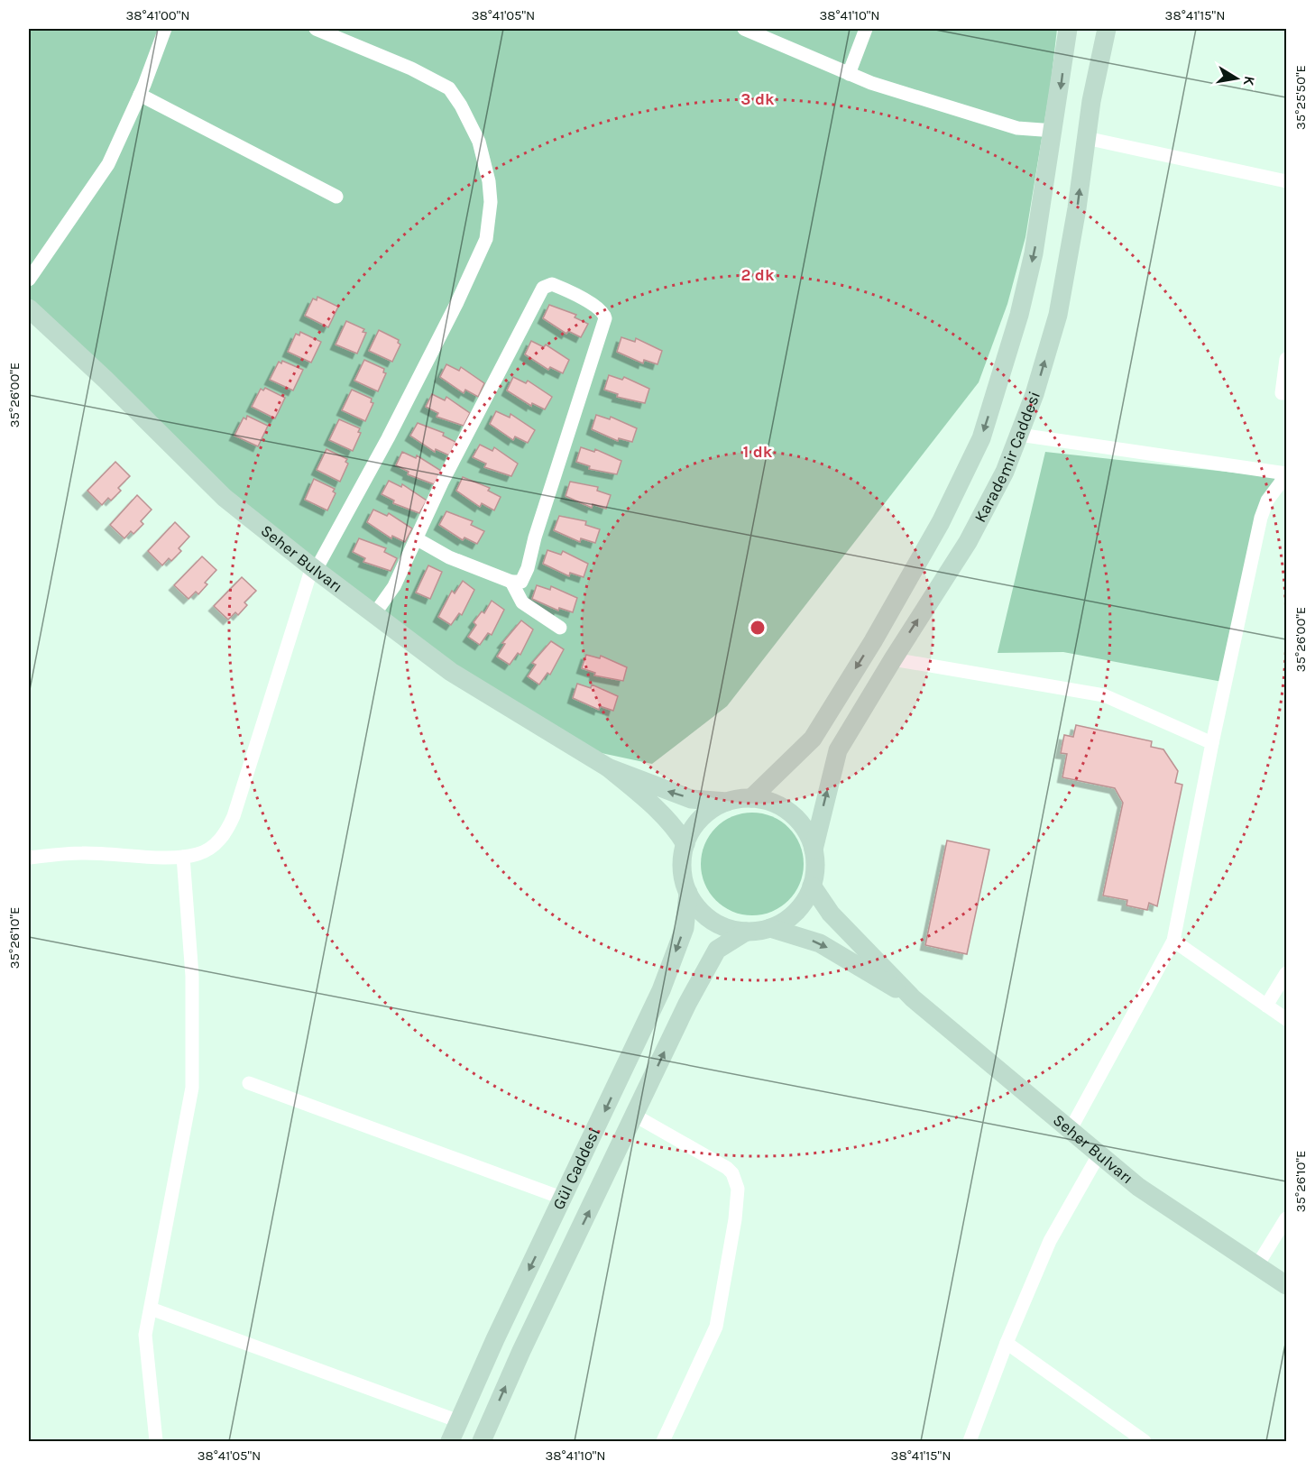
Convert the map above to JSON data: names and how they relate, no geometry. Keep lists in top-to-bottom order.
{
  "streets": {
    "street": ["Karademir Caddesi", "Seher Bulvarı", "Gül Caddesi"]
  },
  "crossings": [
    ["Karademir Caddesi", "Seher Bulvarı"],
    ["Karademir Caddesi", "Gül Caddesi"],
    ["Seher Bulvarı", "Gül Caddesi"]
  ],
  "north": "right",
  "coordinates": [
    "38°41'00\"N",
    "38°41'05\"N",
    "38°41'10\"N",
    "38°41'15\"N",
    "35°25'50\"E",
    "35°26'00\"E",
    "35°26'10\"E"
  ],
  "rings": ["3 dk", "2 dk", "1 dk"]
}
